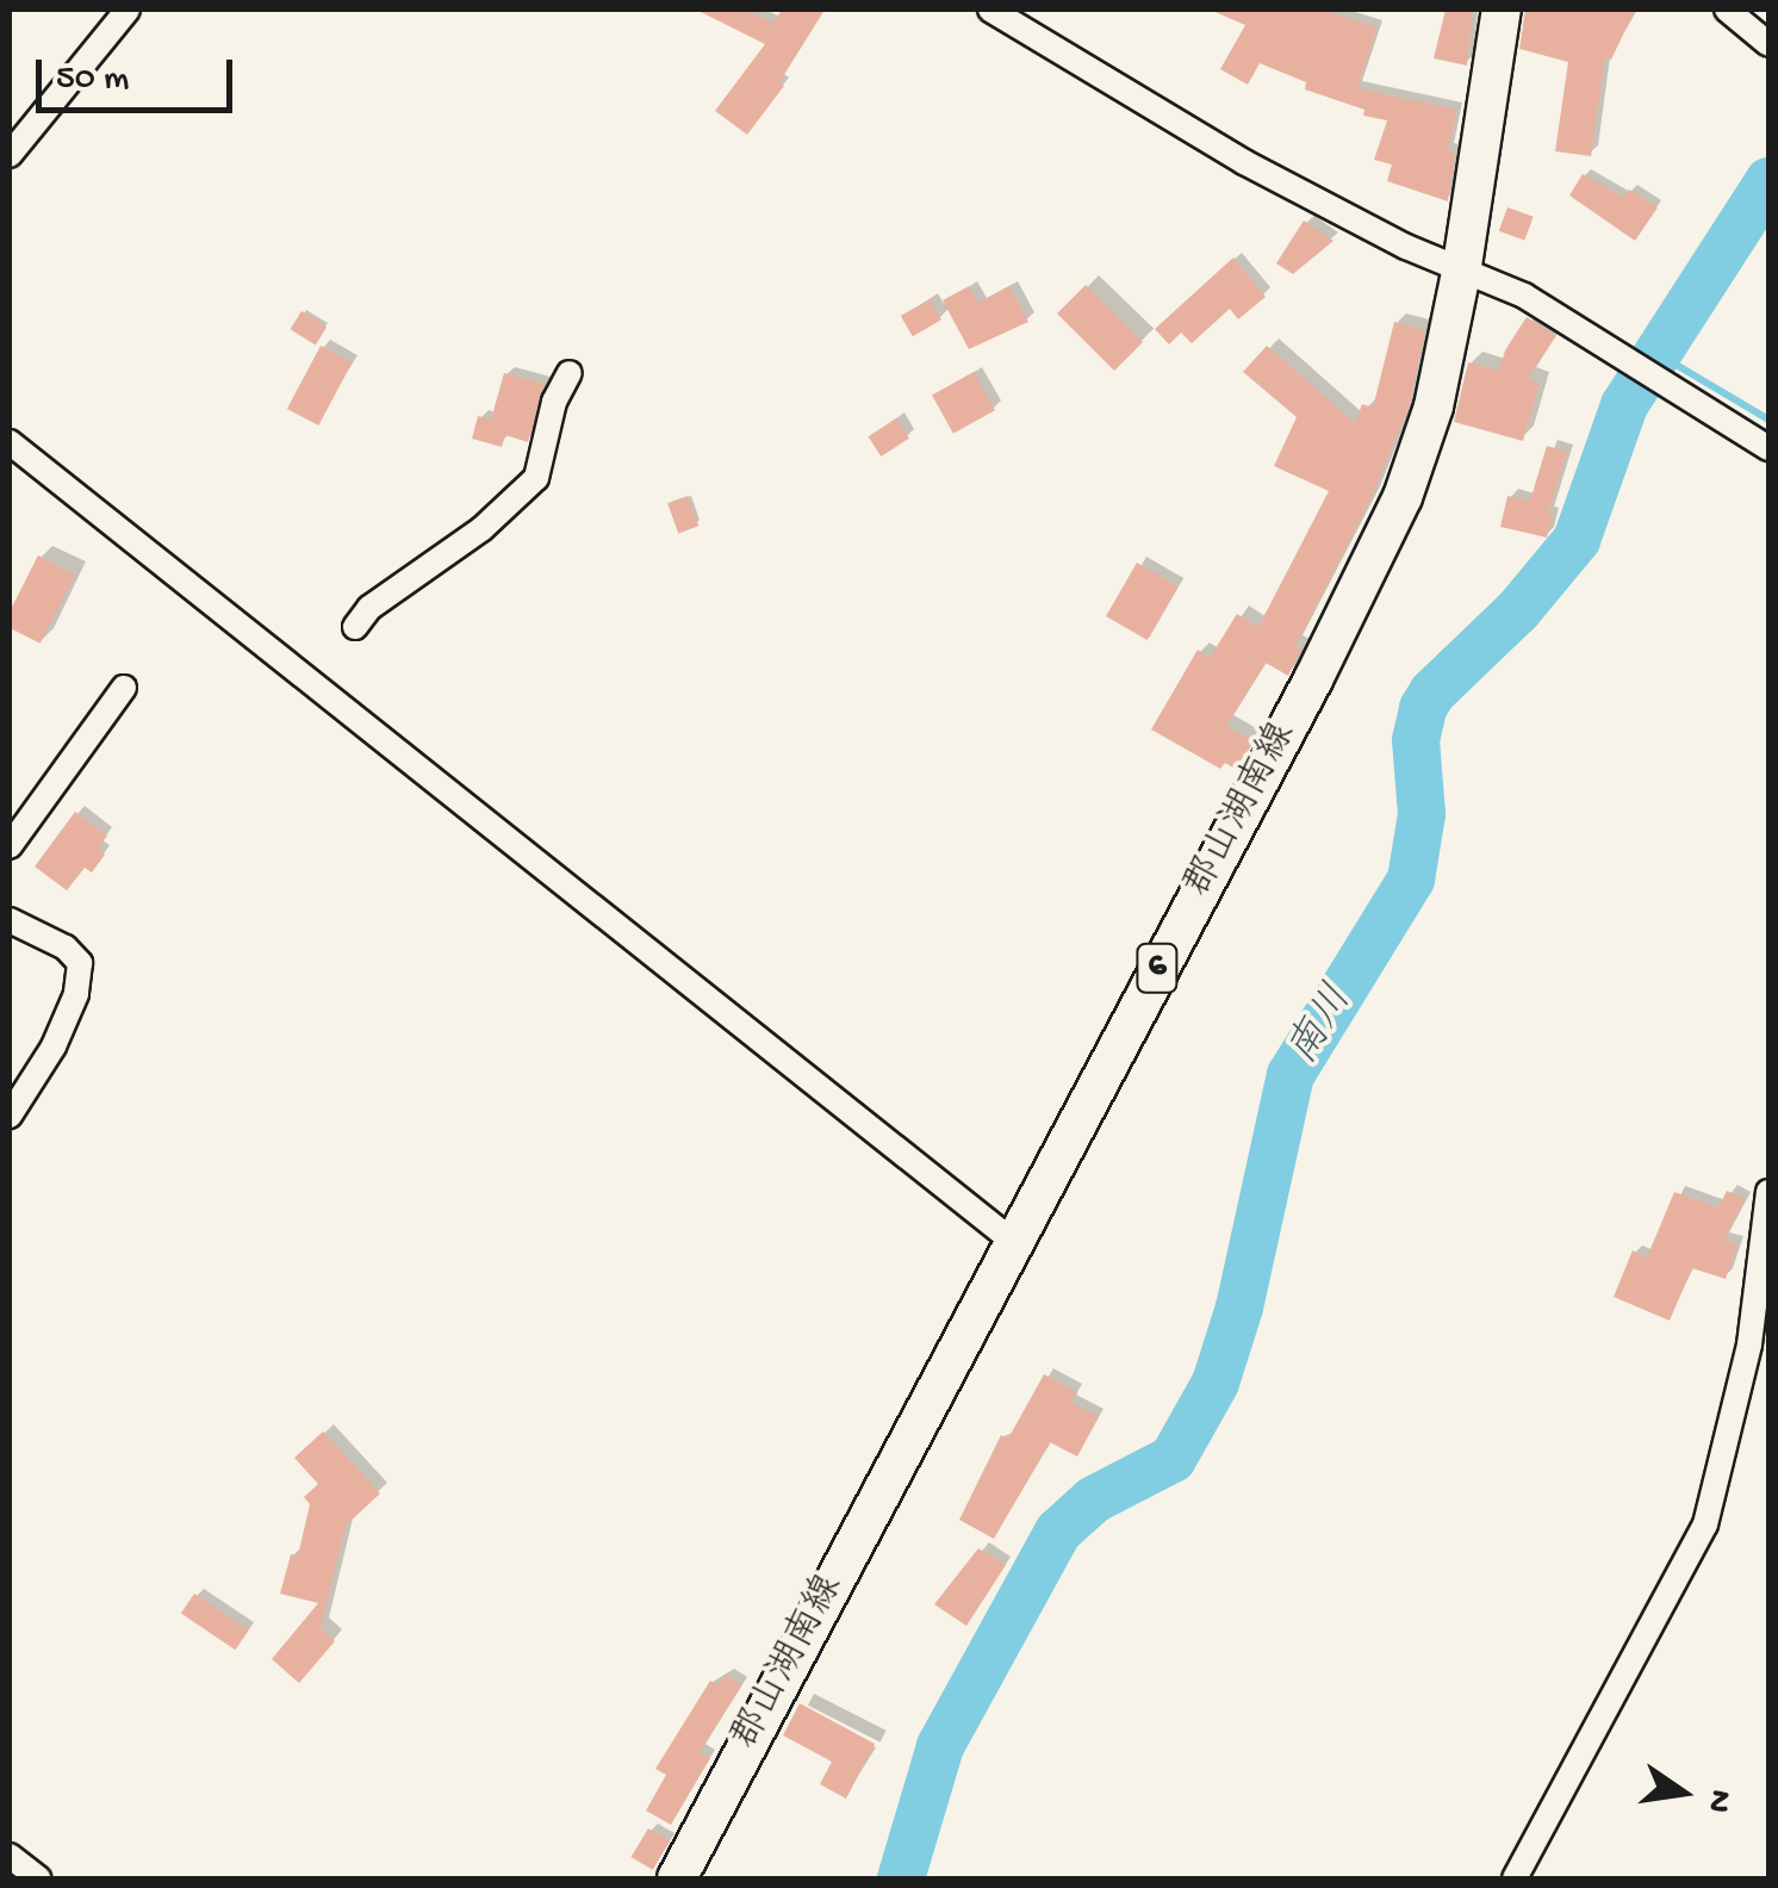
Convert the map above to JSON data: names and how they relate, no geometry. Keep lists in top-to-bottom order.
{
  "streets": {
    "main road": ["郡山湖南線", "6"]
  },
  "water": ["南川"],
  "scale_bar": "50 m",
  "north": "right"
}
